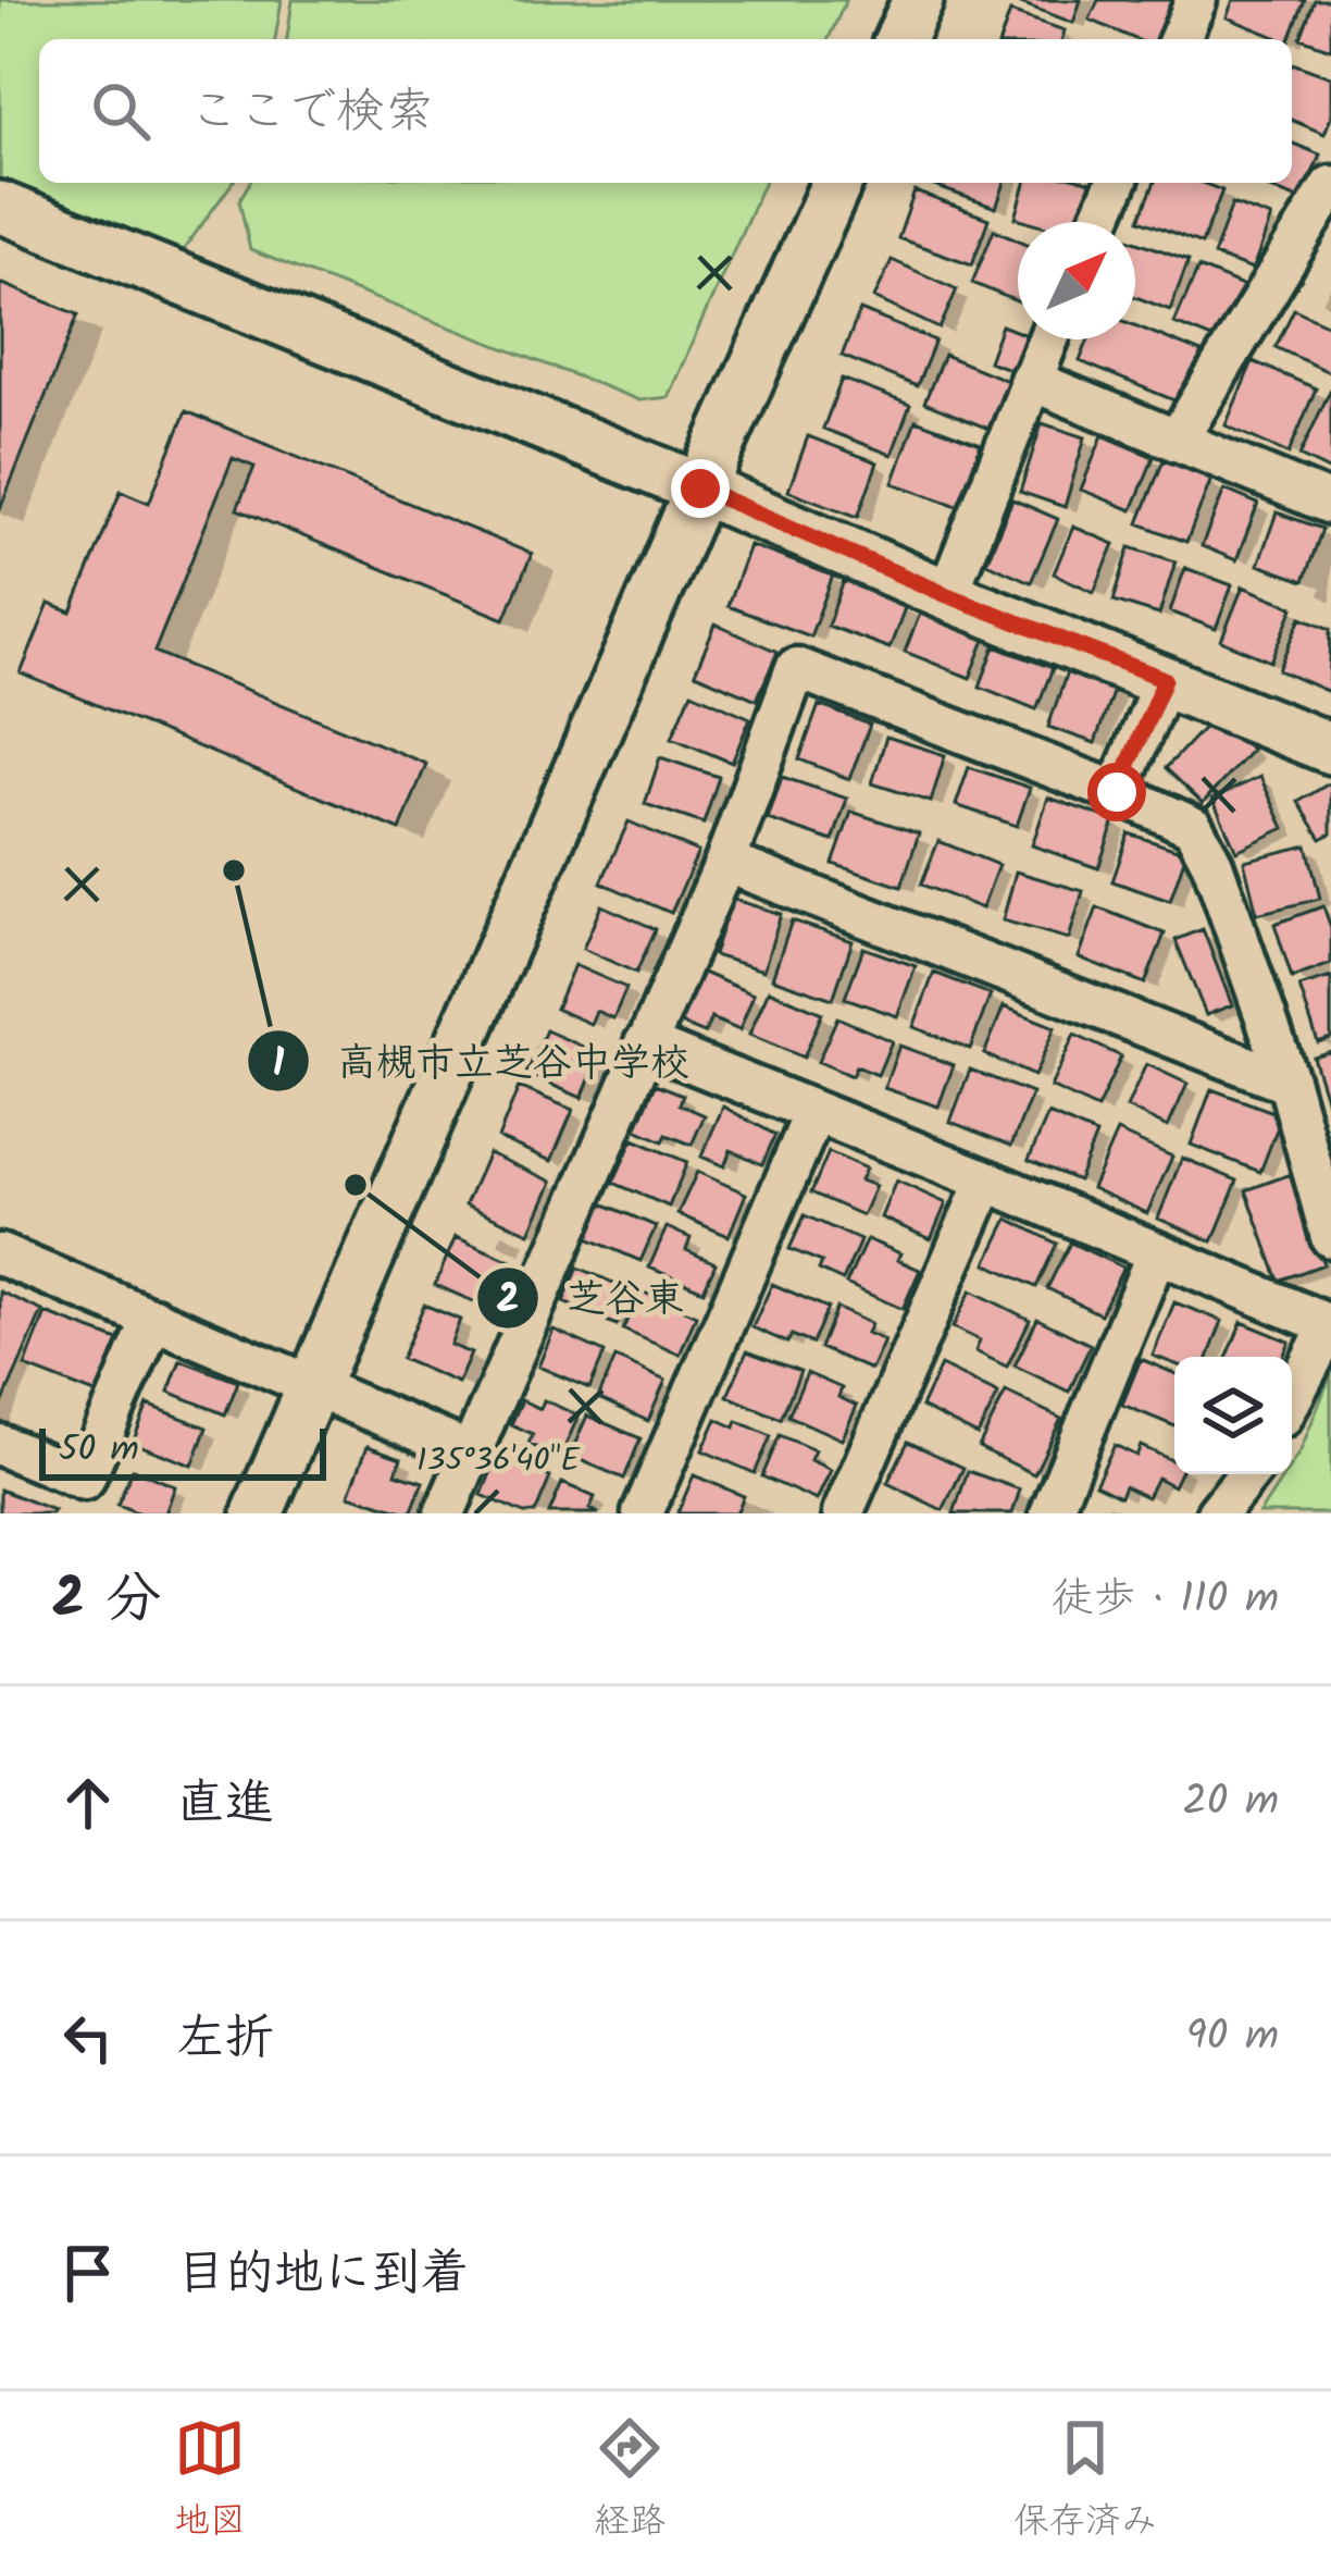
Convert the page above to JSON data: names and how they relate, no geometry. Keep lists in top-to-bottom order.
{
  "places": ["高槻市立芝谷中学校", "芝谷東"],
  "scale_bar": "50 m",
  "north": "top right",
  "page": {
    "search": "ここで検索",
    "scale": "50 m",
    "heading": ["2 分", "徒歩 · 110 m"],
    "list": [
      ["直進", "20 m"],
      ["左折", "90 m"],
      "目的地に到着"
    ],
    "nav": ["地図", "経路", "保存済み"]
  },
  "coordinates": ["135°36'40\"E"]
}
